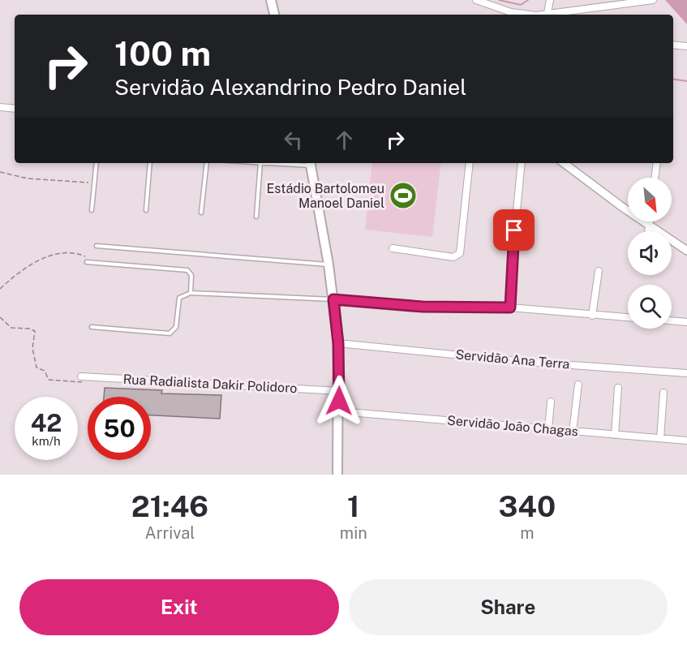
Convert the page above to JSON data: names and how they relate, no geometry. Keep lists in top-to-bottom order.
{
  "streets": {
    "street": ["Servidão Ana Terra", "Rua Radialista Dakir Polidoro", "Servidão João Chagas"]
  },
  "places": {
    "sports": ["Estádio Bartolomeu Manoel Daniel"]
  },
  "north": "bottom right",
  "page": {
    "turn": ["100 m", "Servidão Alexandrino Pedro Daniel"],
    "speed": "42 km/h",
    "limit": "50",
    "eta": [
      "21:46",
      "Arrival",
      "1",
      "min",
      "340",
      "m"
    ],
    "buttons": ["Exit", "Share"]
  }
}
